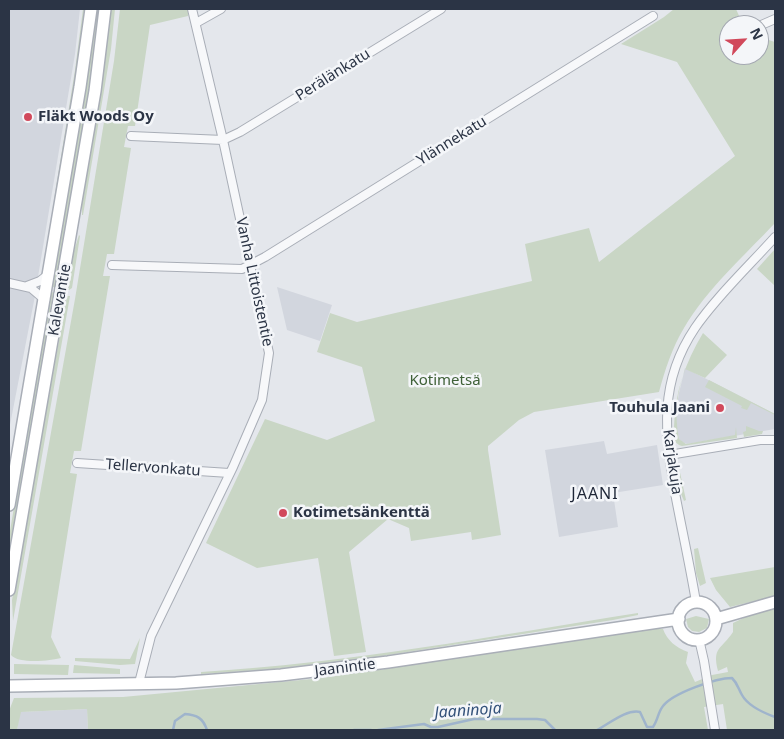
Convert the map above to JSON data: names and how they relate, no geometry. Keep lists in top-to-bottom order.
{
  "streets": {
    "main road": ["Kalevantie", "Jaanintie"],
    "street": [
      "Perälänkatu",
      "Ylännekatu",
      "Vanha Littoistentie",
      "Karjakuja",
      "Tellervonkatu"
    ]
  },
  "crossings": [
    ["Perälänkatu", "Vanha Littoistentie"],
    ["Ylännekatu", "Vanha Littoistentie"],
    ["Vanha Littoistentie", "Tellervonkatu"],
    ["Vanha Littoistentie", "Jaanintie"],
    ["Karjakuja", "Jaanintie"]
  ],
  "districts": ["JAANI"],
  "water": ["Jaaninoja"],
  "parks": ["Kotimetsä"],
  "places": ["Fläkt Woods Oy", "Touhula Jaani", "Kotimetsänkenttä"],
  "north": "top right"
}
